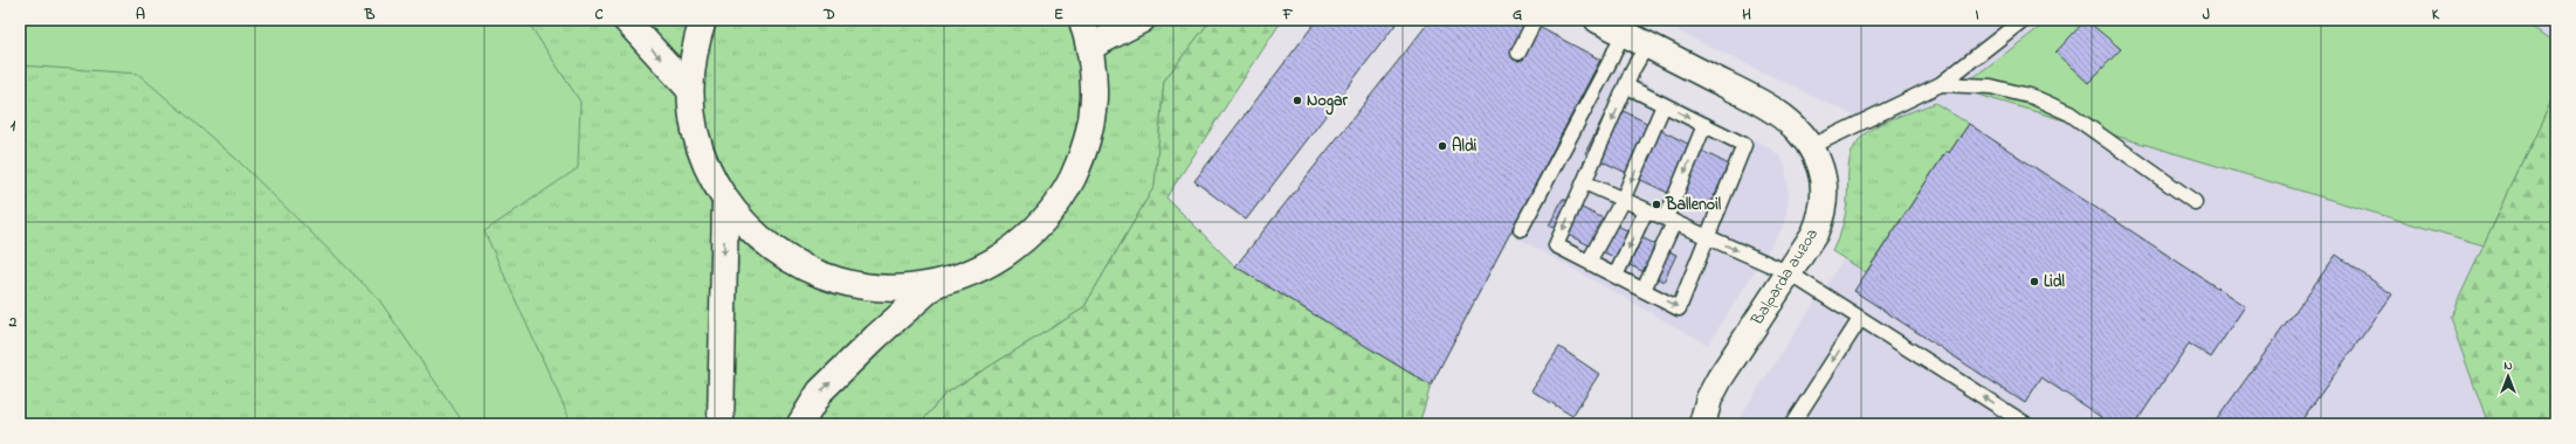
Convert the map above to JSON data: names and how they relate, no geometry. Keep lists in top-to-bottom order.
{
  "streets": {
    "main road": ["Balparda auzoa"]
  },
  "places": [
    "Nogar",
    "Aldi",
    "Ballenoil",
    "Lidl"
  ],
  "north": "top",
  "grid": {
    "columns": [
      "A",
      "B",
      "C",
      "D",
      "E",
      "F",
      "G",
      "H",
      "I",
      "J",
      "K"
    ],
    "rows": ["1", "2"]
  }
}
